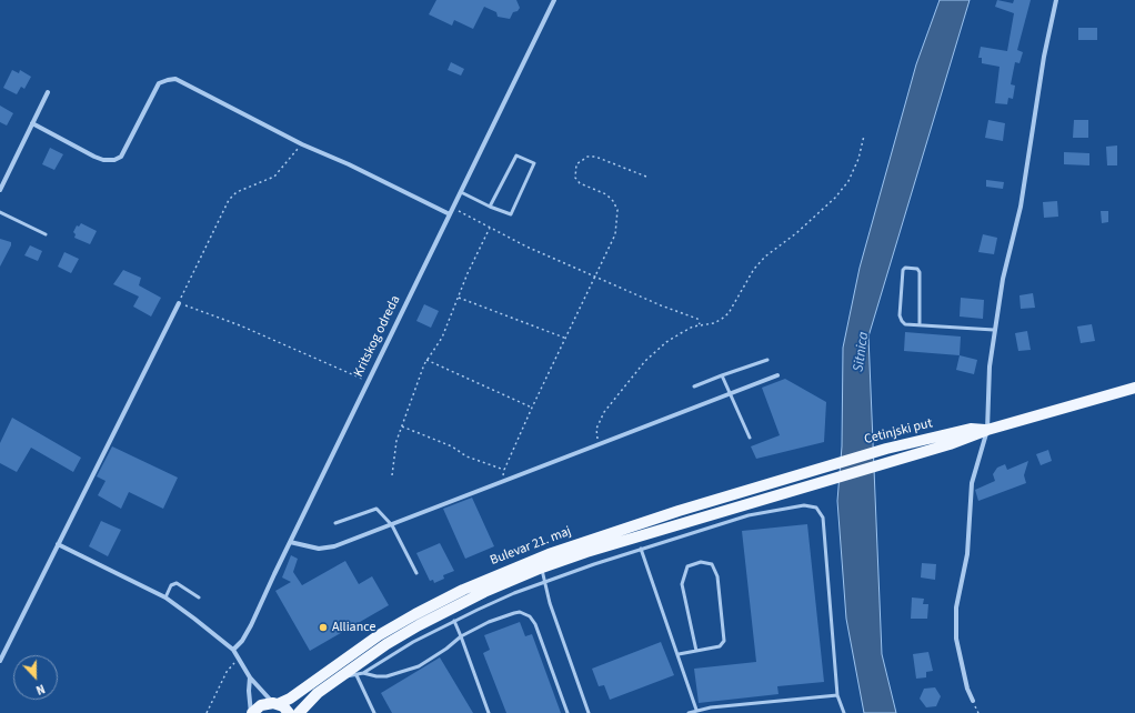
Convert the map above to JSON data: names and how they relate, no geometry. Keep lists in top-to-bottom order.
{
  "streets": {
    "main road": ["Cetinjski put", "Bulevar 21. maj"],
    "street": ["Kritskog odreda"]
  },
  "crossings": [
    ["Cetinjski put", "Bulevar 21. maj"]
  ],
  "water": ["Sitnica"],
  "places": ["Alliance"],
  "north": "bottom"
}
